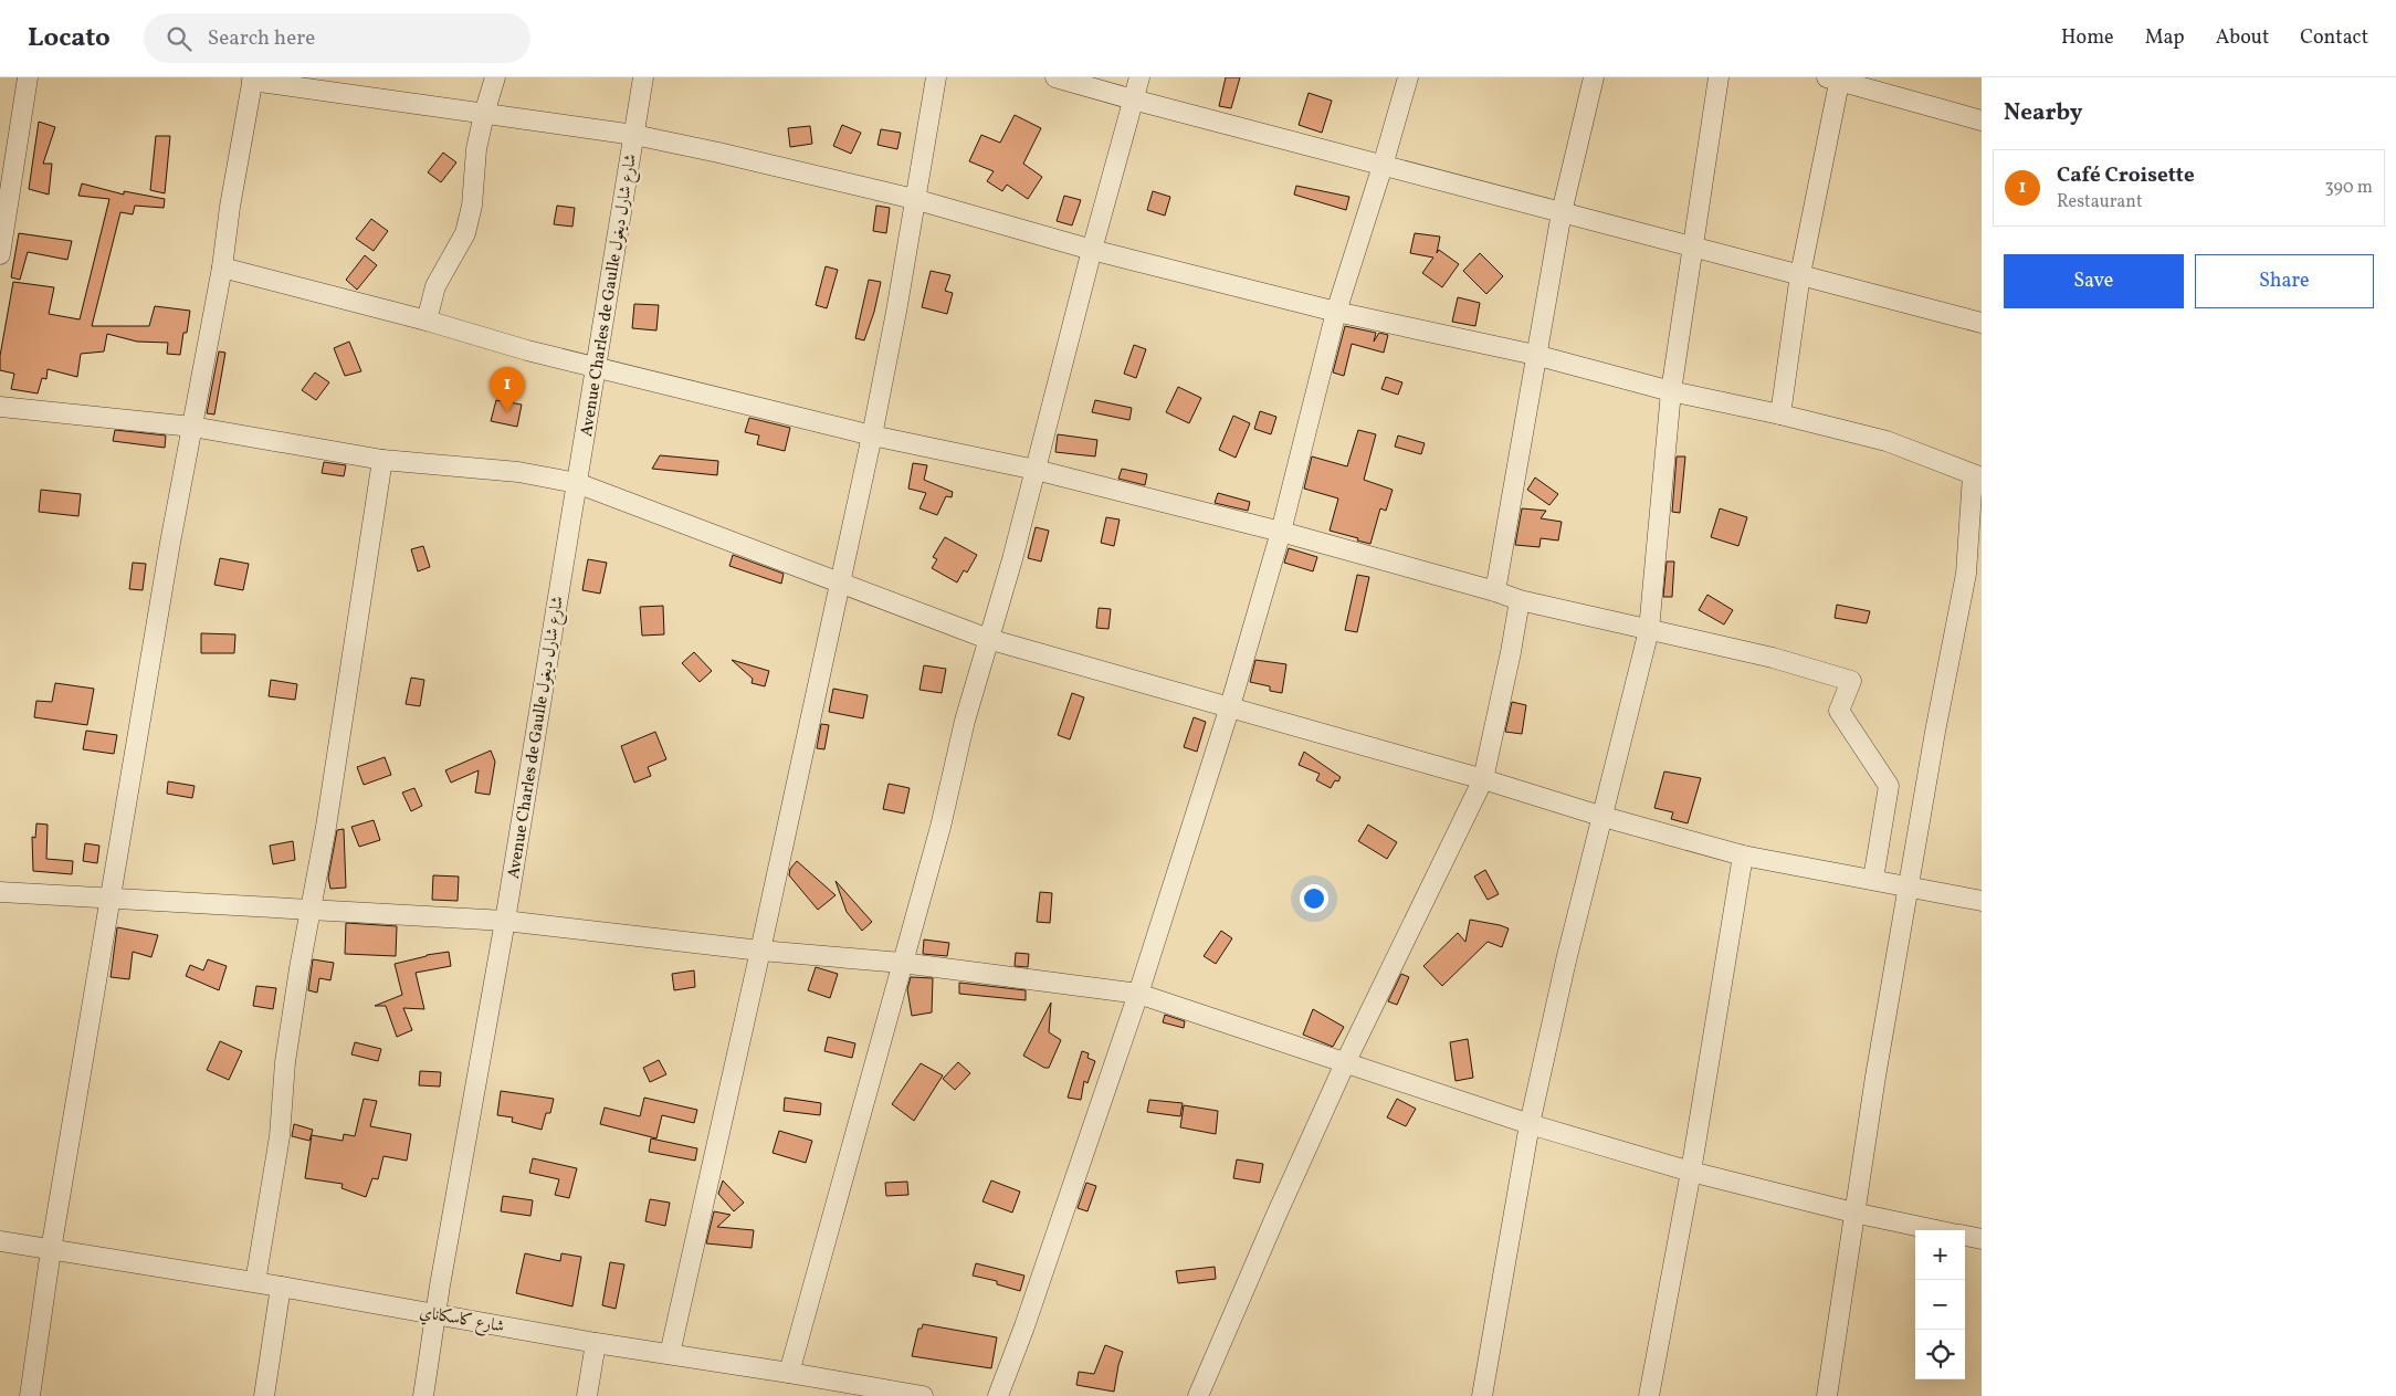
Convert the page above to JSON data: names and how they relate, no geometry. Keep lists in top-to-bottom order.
{
  "streets": {
    "street": ["Avenue Charles de Gaulle شارع شارل ديغول", "شارع كاسكاناي"]
  },
  "crossings": [
    ["Avenue Charles de Gaulle شارع شارل ديغول", "شارع كاسكاناي"]
  ],
  "page": {
    "header": "Locato",
    "search": "Search here",
    "nav": [
      "Home",
      "Map",
      "About",
      "Contact"
    ],
    "heading": "Nearby",
    "list": [
      {
        "mark": "1",
        "name": "Café Croisette",
        "note": "Restaurant",
        "value": "390 m"
      }
    ],
    "buttons": ["Save", "Share"],
    "pins": "1",
    "map_buttons": ["+", "−"]
  }
}
